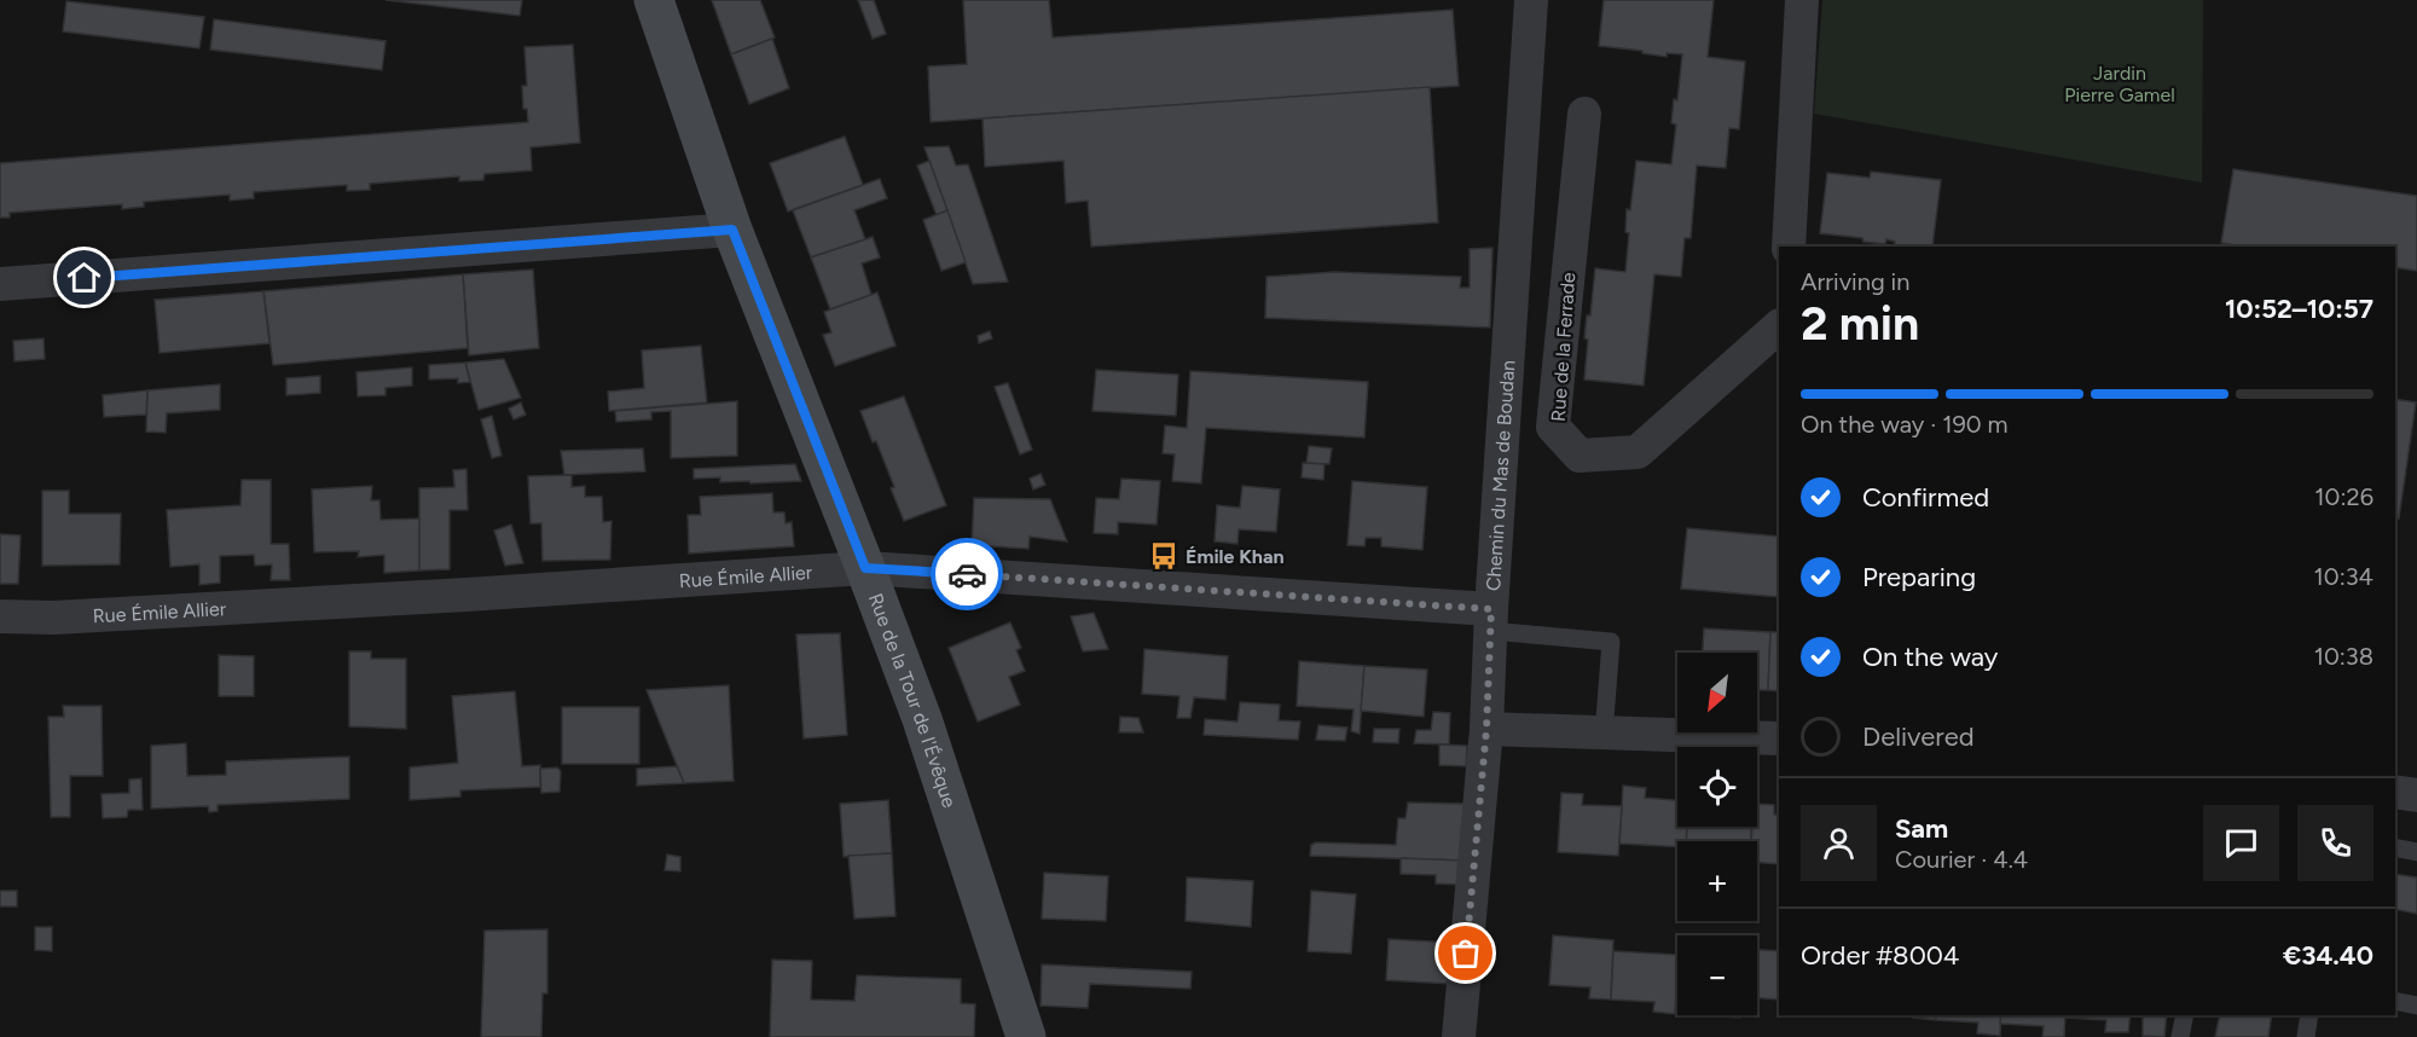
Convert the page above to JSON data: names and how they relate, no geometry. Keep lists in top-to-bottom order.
{
  "streets": {
    "street": [
      "Rue de la Ferrade",
      "Chemin du Mas de Boudan",
      "Rue Émile Allier",
      "Rue de la Tour de l'Évêque"
    ]
  },
  "crossings": [
    ["Chemin du Mas de Boudan", "Rue Émile Allier"],
    ["Rue Émile Allier", "Rue de la Tour de l'Évêque"]
  ],
  "parks": ["Jardin Pierre Gamel"],
  "places": {
    "bus stop": ["Émile Khan"]
  },
  "north": "bottom left",
  "page": {
    "heading": ["2 min", "Arriving in", "10:52–10:57"],
    "panel": [
      "Sam",
      "Courier · 4.4",
      "Order #8004",
      "€34.40"
    ],
    "bar": "On the way · 190 m",
    "list": [
      ["Confirmed", "10:26"],
      ["Preparing", "10:34"],
      ["On the way", "10:38"],
      "Delivered"
    ],
    "map_buttons": ["+", "−"]
  }
}
